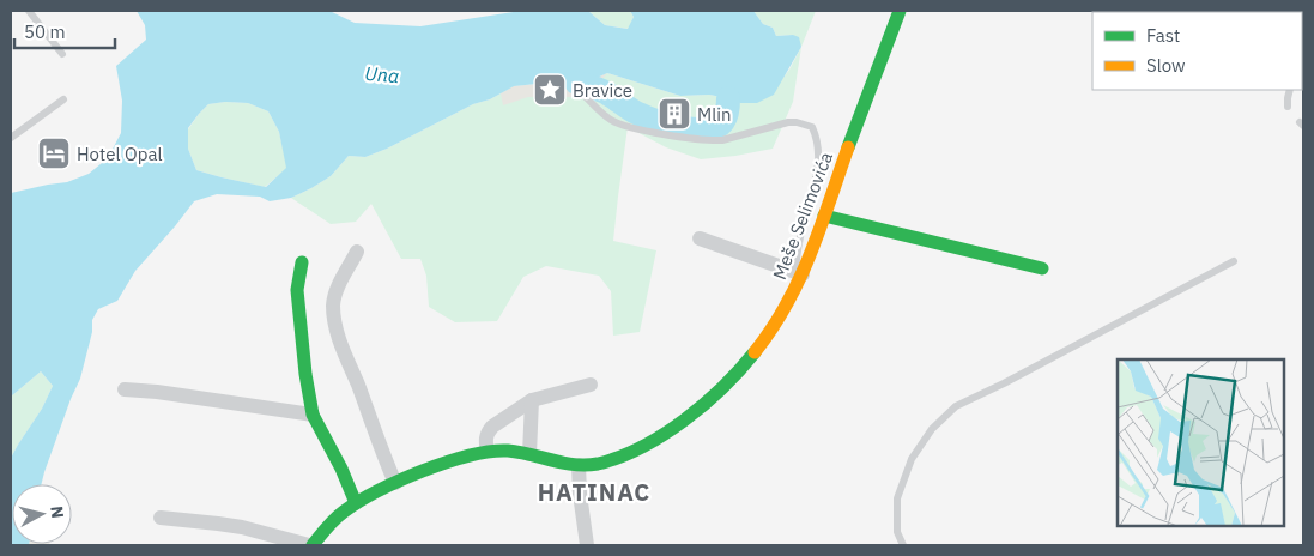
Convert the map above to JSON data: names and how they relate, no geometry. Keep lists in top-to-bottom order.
{
  "streets": {
    "street": ["Meše Selimovića"]
  },
  "districts": ["HATINAC"],
  "water": ["Una"],
  "places": {
    "place": ["Bravice"],
    "building": ["Mlin"],
    "hotel": ["Hotel Opal"]
  },
  "legend": ["Fast", "Slow"],
  "scale_bar": "50 m",
  "north": "right"
}
